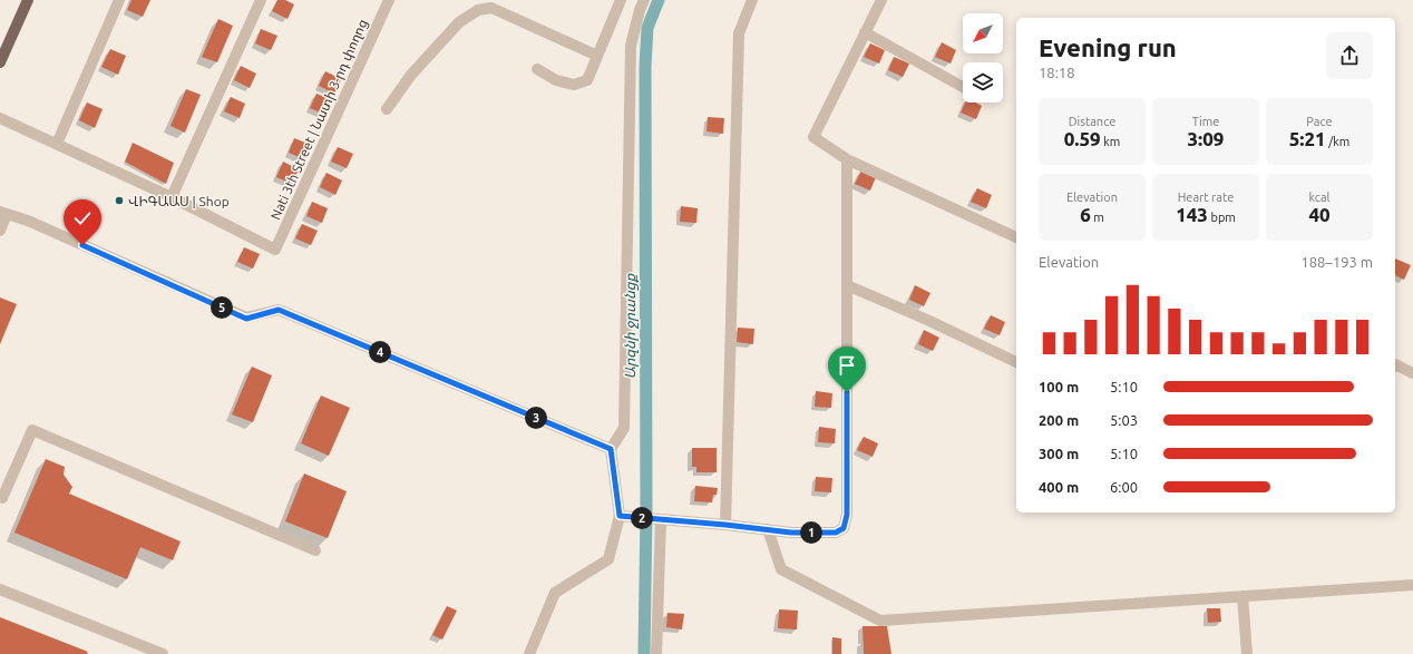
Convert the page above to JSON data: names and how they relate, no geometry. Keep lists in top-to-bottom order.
{
  "streets": {
    "street": ["Nati 3th Street | Նատի 3-րդ փողոց"]
  },
  "water": ["Արզնի ջրանցք"],
  "places": ["ՎԻԳԱԱՍ | Shop"],
  "north": "bottom left",
  "page": {
    "heading": ["Evening run", "18:18"],
    "stats": [
      ["Distance", "0.59 km"],
      ["Time", "3:09"],
      ["Pace", "5:21 /km"],
      ["Elevation", "6 m"],
      ["Heart rate", "143 bpm"],
      ["kcal", "40"]
    ],
    "chart": ["Elevation", "188–193 m"],
    "pins": [
      "5",
      "4",
      "3",
      "2",
      "1"
    ],
    "list": [
      {
        "name": "100 m",
        "note": "5:10"
      },
      {
        "name": "200 m",
        "note": "5:03"
      },
      {
        "name": "300 m",
        "note": "5:10"
      },
      {
        "name": "400 m",
        "note": "6:00"
      }
    ]
  }
}
